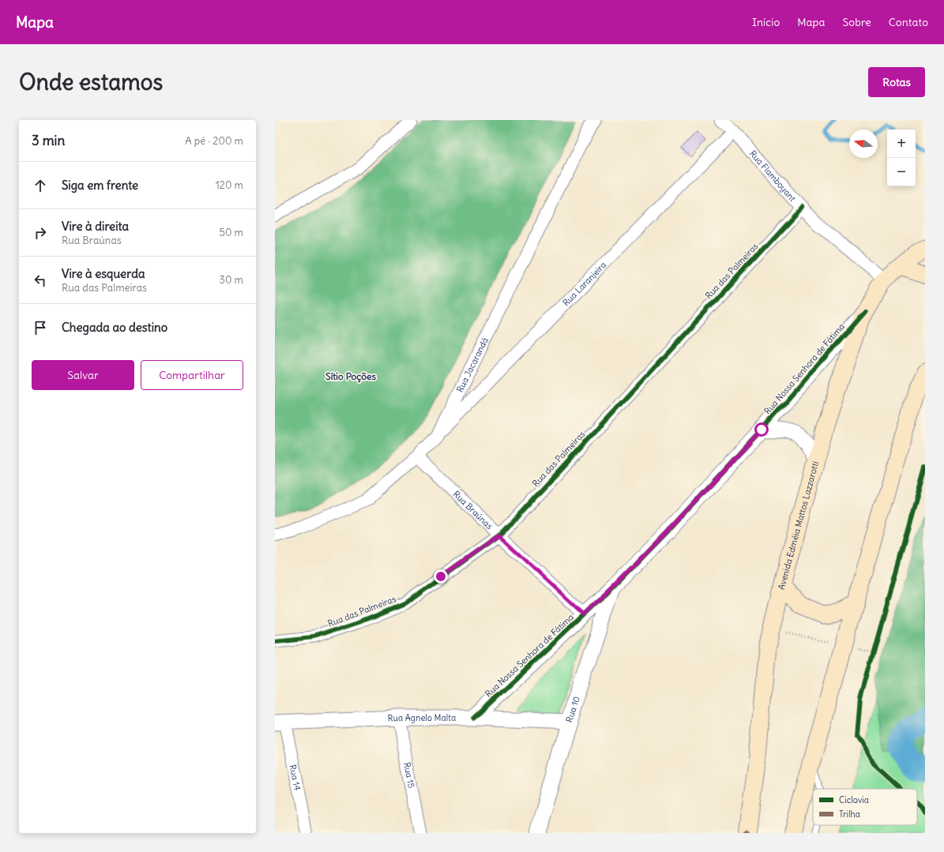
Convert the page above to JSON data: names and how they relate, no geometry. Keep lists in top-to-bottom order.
{
  "streets": {
    "main road": ["Avenida Edméia Mattos Lazzarotti"],
    "street": [
      "Rua Flamboyant",
      "Rua das Palmeiras",
      "Rua Laranjeira",
      "Rua Jacarandá",
      "Rua Nossa Senhora de Fátima",
      "Rua Braúnas",
      "Rua 10",
      "Rua Agnelo Malta",
      "Rua 15",
      "Rua 14"
    ]
  },
  "crossings": [
    ["Rua Flamboyant", "Rua das Palmeiras"],
    ["Rua Flamboyant", "Rua Laranjeira"],
    ["Rua Flamboyant", "Avenida Edméia Mattos Lazzarotti"],
    ["Rua das Palmeiras", "Rua Braúnas"],
    ["Rua Laranjeira", "Rua Jacarandá"],
    ["Rua Jacarandá", "Rua Braúnas"],
    ["Rua Nossa Senhora de Fátima", "Rua Braúnas"],
    ["Rua Nossa Senhora de Fátima", "Avenida Edméia Mattos Lazzarotti"],
    ["Rua Nossa Senhora de Fátima", "Rua 10"],
    ["Rua Nossa Senhora de Fátima", "Rua Agnelo Malta"],
    ["Rua 10", "Rua Agnelo Malta"],
    ["Rua Agnelo Malta", "Rua 15"],
    ["Rua Agnelo Malta", "Rua 14"]
  ],
  "districts": ["Sítio Poções"],
  "legend": ["Ciclovia", "Trilha"],
  "north": "left",
  "page": {
    "header": "Mapa",
    "nav": [
      "Início",
      "Mapa",
      "Sobre",
      "Contato"
    ],
    "buttons": [
      "Rotas",
      ["Salvar", "Compartilhar"]
    ],
    "title": "Onde estamos",
    "heading": ["3 min", "A pé · 200 m"],
    "map_buttons": ["+", "−"],
    "list": [
      ["Siga em frente", "120 m"],
      ["Vire à direita", "Rua Braúnas", "50 m"],
      ["Vire à esquerda", "Rua das Palmeiras", "30 m"],
      "Chegada ao destino"
    ]
  }
}
